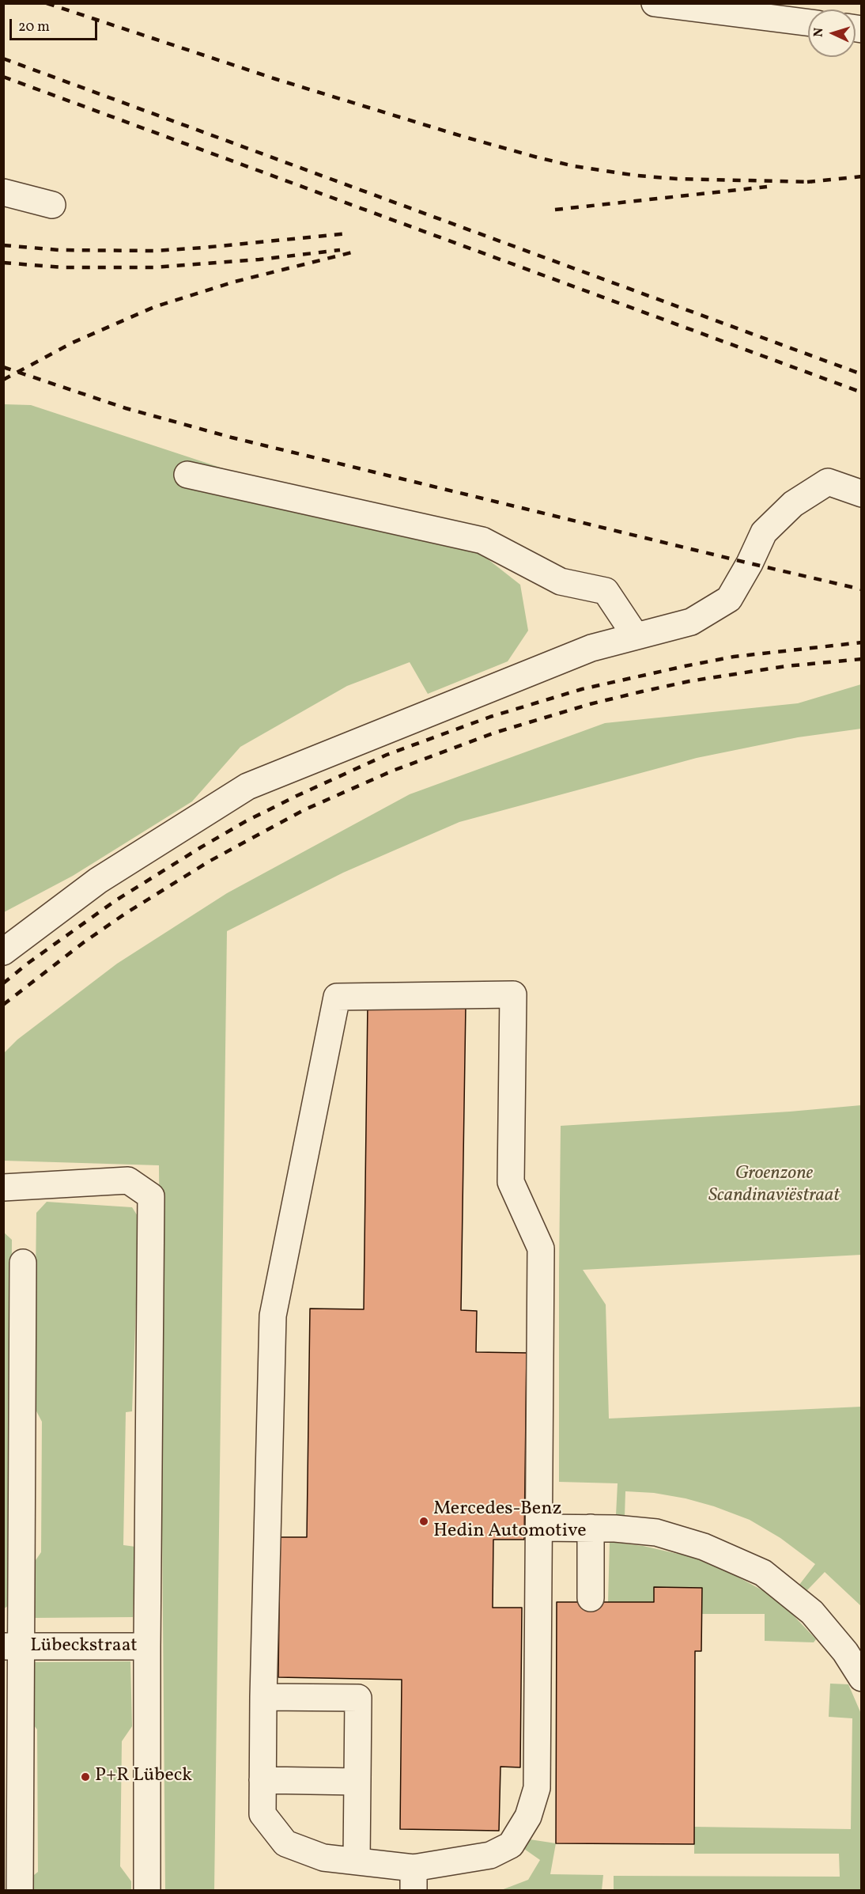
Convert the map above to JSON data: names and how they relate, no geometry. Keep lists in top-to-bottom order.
{
  "streets": {
    "street": ["Lübeckstraat"]
  },
  "parks": ["Groenzone Scandinaviëstraat"],
  "places": ["Mercedes-Benz Hedin Automotive", "P+R Lübeck"],
  "scale_bar": "20 m",
  "north": "left"
}
